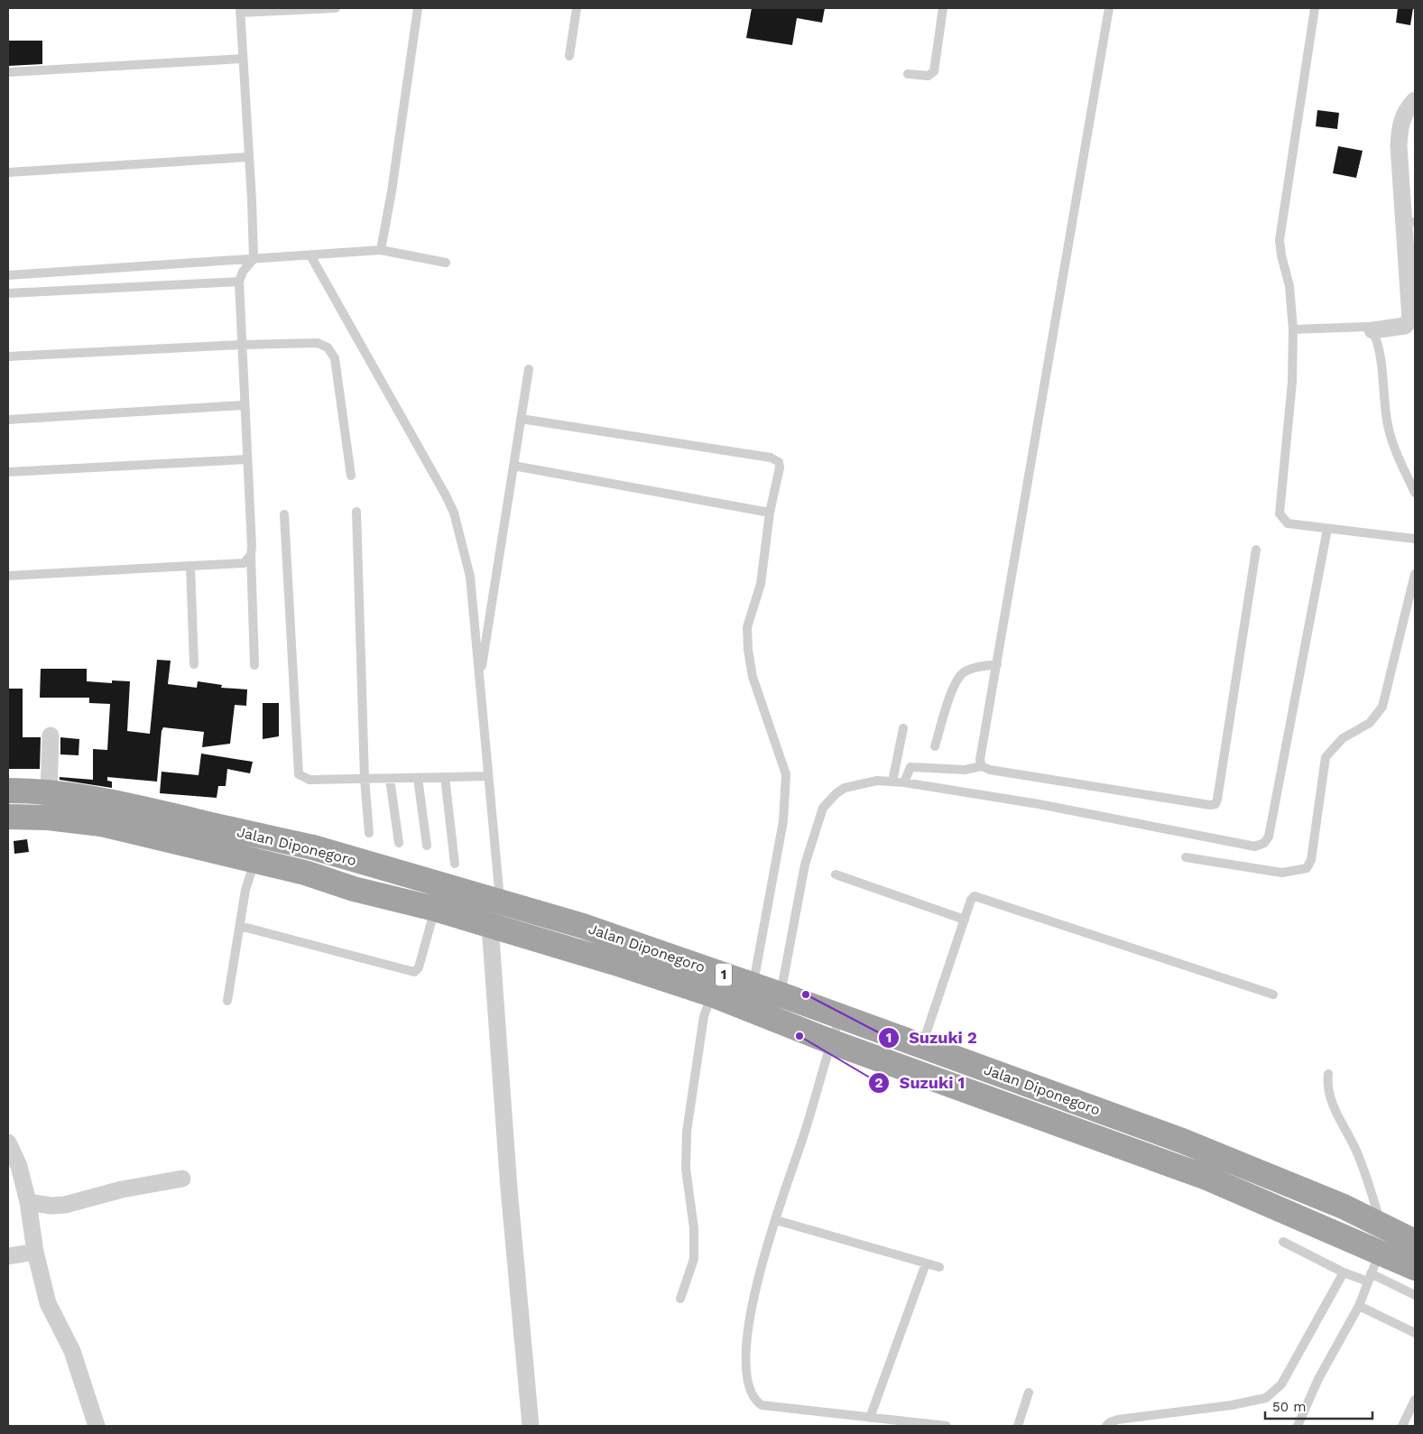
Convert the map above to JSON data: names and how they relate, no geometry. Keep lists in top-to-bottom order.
{
  "streets": {
    "highway": ["Jalan Diponegoro", "1"]
  },
  "places": ["Suzuki 2", "Suzuki 1"],
  "scale_bar": "50 m"
}
